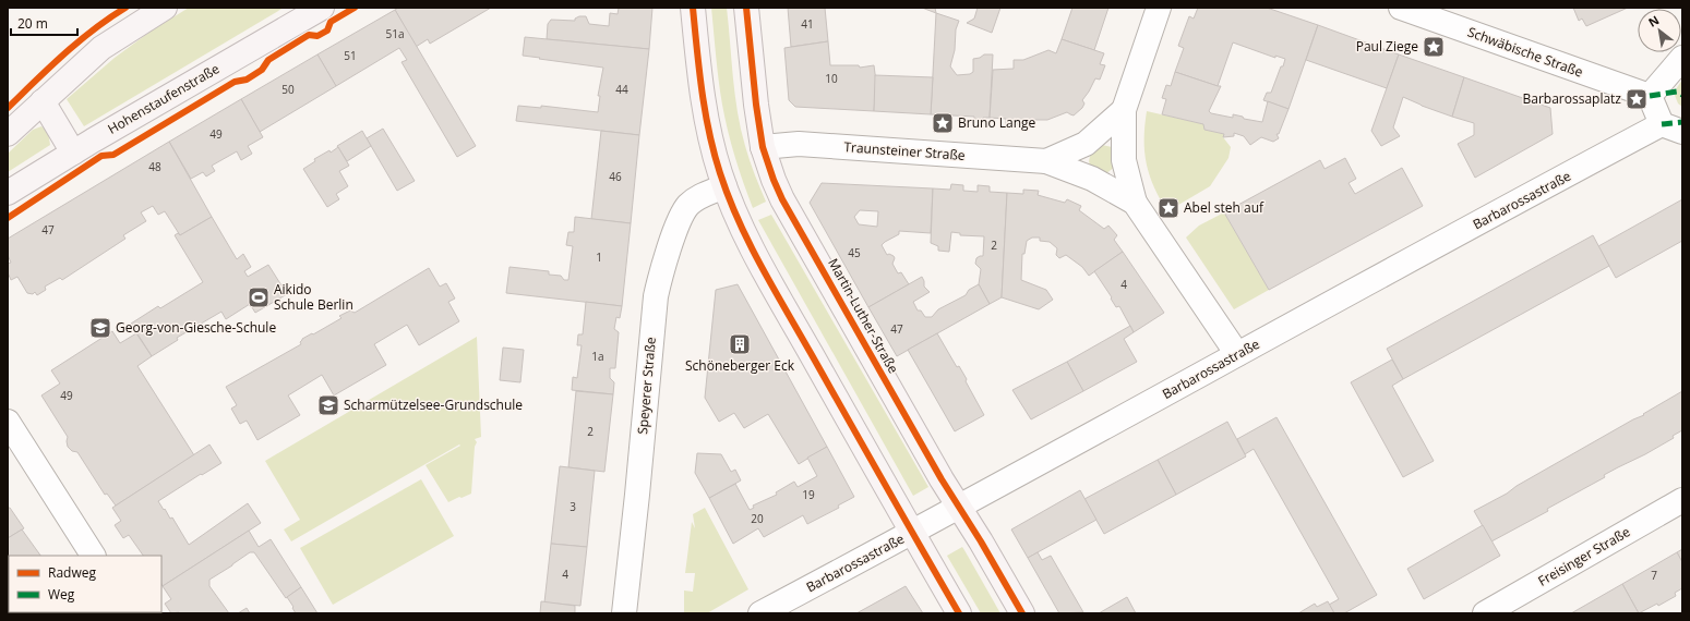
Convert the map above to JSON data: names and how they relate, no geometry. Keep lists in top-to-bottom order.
{
  "streets": {
    "main road": ["Hohenstaufenstraße", "Martin-Luther-Straße"],
    "street": [
      "Schwäbische Straße",
      "Traunsteiner Straße",
      "Barbarossastraße",
      "Speyerer Straße",
      "Freisinger Straße"
    ]
  },
  "crossings": [
    ["Traunsteiner Straße", "Barbarossastraße"],
    ["Traunsteiner Straße", "Martin-Luther-Straße"],
    ["Barbarossastraße", "Martin-Luther-Straße"]
  ],
  "places": {
    "place": [
      "Paul Ziege",
      "Barbarossaplatz",
      "Bruno Lange",
      "Abel steh auf"
    ],
    "sports": ["Aikido Schule Berlin"],
    "school or university": ["Georg-von-Giesche-Schule", "Scharmützelsee-Grundschule"],
    "building": ["Schöneberger Eck"]
  },
  "house_numbers": [
    "41",
    "51a",
    "51",
    "10",
    "50",
    "44",
    "49",
    "48",
    "46",
    "47",
    "2",
    "45",
    "1",
    "4",
    "47",
    "1a",
    "49",
    "2",
    "19",
    "3",
    "20",
    "4",
    "7"
  ],
  "legend": ["Radweg", "Weg"],
  "scale_bar": "20 m",
  "north": "top left"
}
